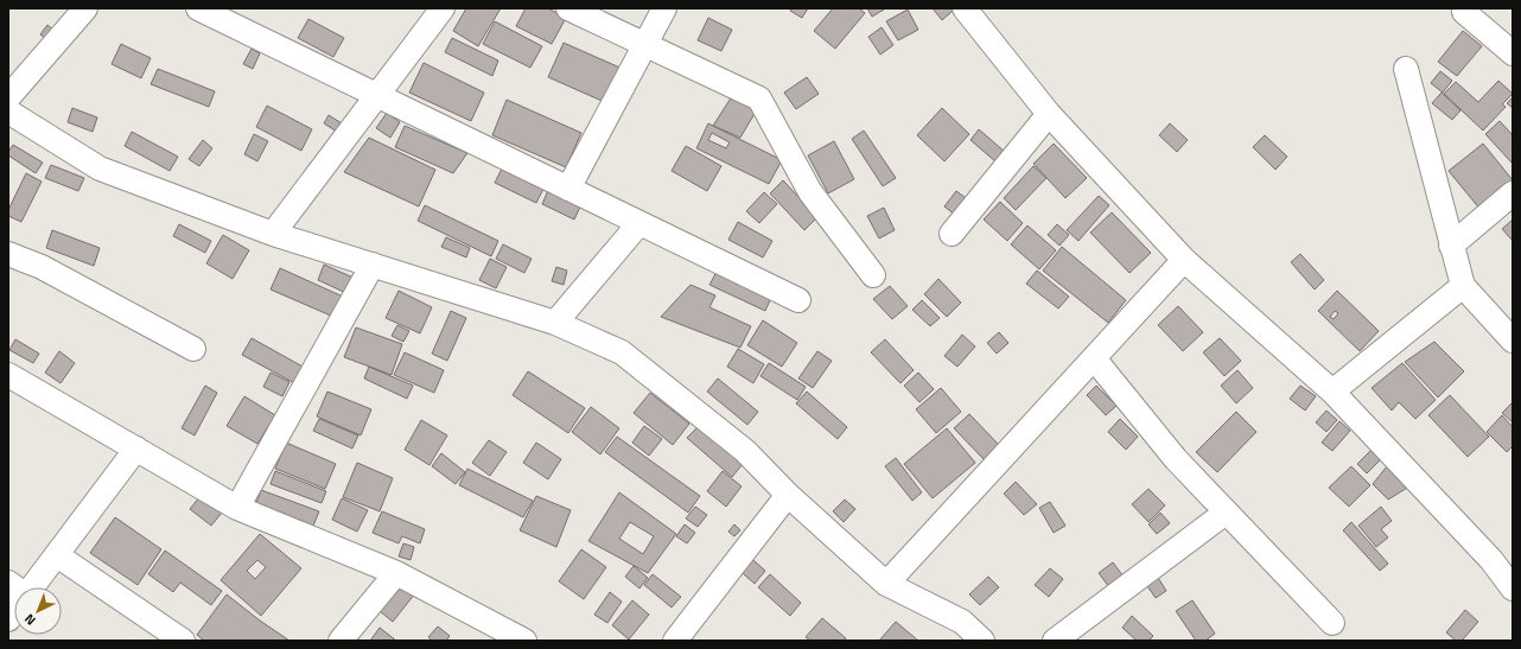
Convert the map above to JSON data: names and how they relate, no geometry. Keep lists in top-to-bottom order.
{
  "north": "bottom left"
}
